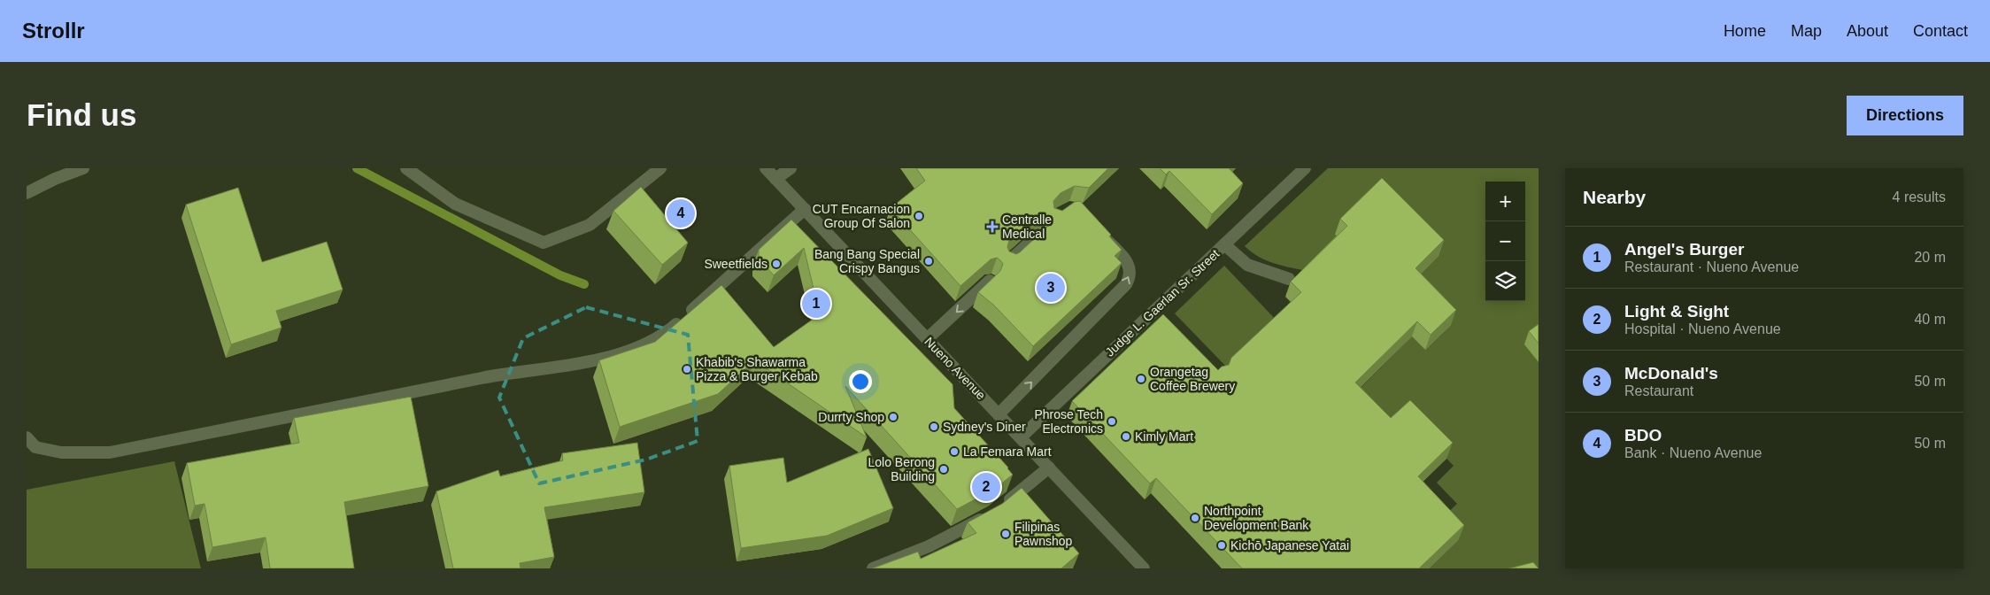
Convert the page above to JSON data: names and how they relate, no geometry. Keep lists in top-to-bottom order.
{
  "streets": {
    "street": ["Judge L. Gaerlan Sr. Street", "Nueno Avenue"]
  },
  "crossings": [
    ["Judge L. Gaerlan Sr. Street", "Nueno Avenue"]
  ],
  "places": {
    "other": [
      "CUT Encarnacion Group Of Salon",
      "Bang Bang Special Crispy Bangus",
      "Sweetfields",
      "Khabib's Shawarma Pizza & Burger Kebab",
      "Orangetag Coffee Brewery",
      "Durrty Shop",
      "Phrose Tech Electronics",
      "Sydney's Diner",
      "Kimly Mart",
      "La Femara Mart",
      "Lolo Berong Building",
      "Northpoint Development Bank",
      "Filipinas Pawnshop",
      "Kichō Japanese Yatai"
    ],
    "health": ["Centralle Medical"]
  },
  "page": {
    "header": "Strollr",
    "nav": [
      "Home",
      "Map",
      "About",
      "Contact"
    ],
    "buttons": "Directions",
    "title": "Find us",
    "heading": ["Nearby", "4 results"],
    "map_buttons": ["+", "−"],
    "pins": [
      "4",
      "3",
      "1",
      "2"
    ],
    "list": [
      {
        "mark": "1",
        "name": "Angel's Burger",
        "note": "Restaurant · Nueno Avenue",
        "value": "20 m"
      },
      {
        "mark": "2",
        "name": "Light & Sight",
        "note": "Hospital · Nueno Avenue",
        "value": "40 m"
      },
      {
        "mark": "3",
        "name": "McDonald's",
        "note": "Restaurant",
        "value": "50 m"
      },
      {
        "mark": "4",
        "name": "BDO",
        "note": "Bank · Nueno Avenue",
        "value": "50 m"
      }
    ]
  }
}
